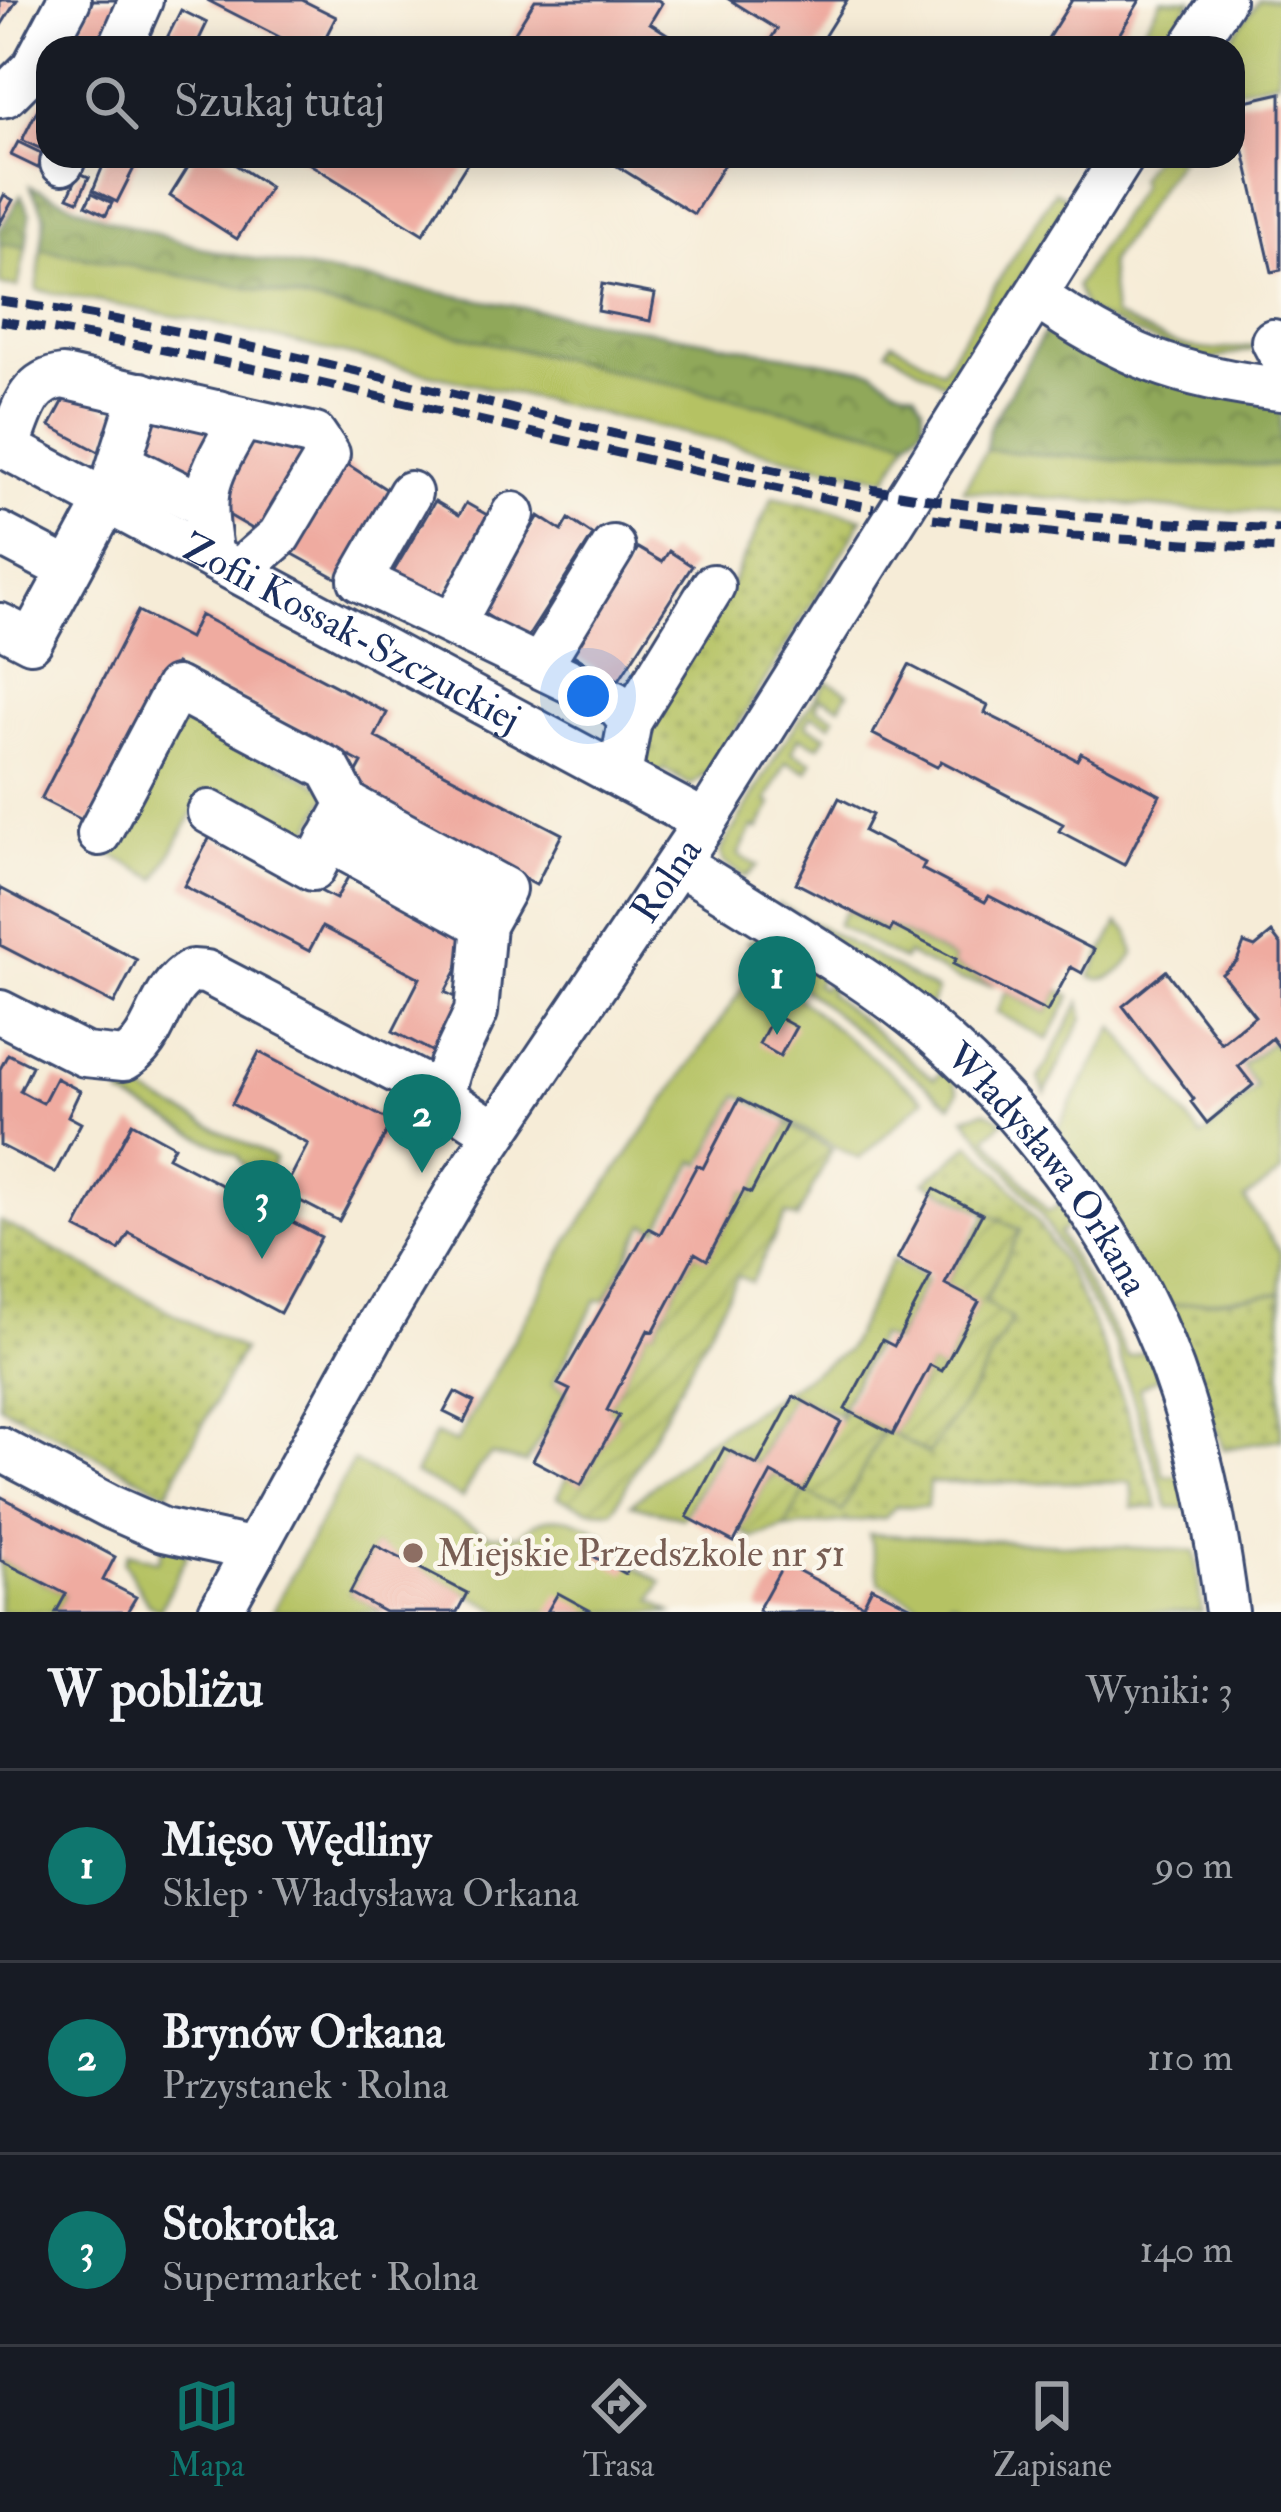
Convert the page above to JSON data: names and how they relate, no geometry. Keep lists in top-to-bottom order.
{
  "streets": {
    "street": ["Zofii Kossak-Szczuckiej", "Rolna", "Władysława Orkana"]
  },
  "crossings": [
    ["Zofii Kossak-Szczuckiej", "Rolna"],
    ["Rolna", "Władysława Orkana"]
  ],
  "places": ["Miejskie Przedszkole nr 51"],
  "page": {
    "search": "Szukaj tutaj",
    "pins": ["1", "2", "3"],
    "heading": ["W pobliżu", "Wyniki: 3"],
    "list": [
      {
        "mark": "1",
        "name": "Mięso Wędliny",
        "note": "Sklep · Władysława Orkana",
        "value": "90 m"
      },
      {
        "mark": "2",
        "name": "Brynów Orkana",
        "note": "Przystanek · Rolna",
        "value": "110 m"
      },
      {
        "mark": "3",
        "name": "Stokrotka",
        "note": "Supermarket · Rolna",
        "value": "140 m"
      }
    ],
    "nav": ["Mapa", "Trasa", "Zapisane"]
  }
}
